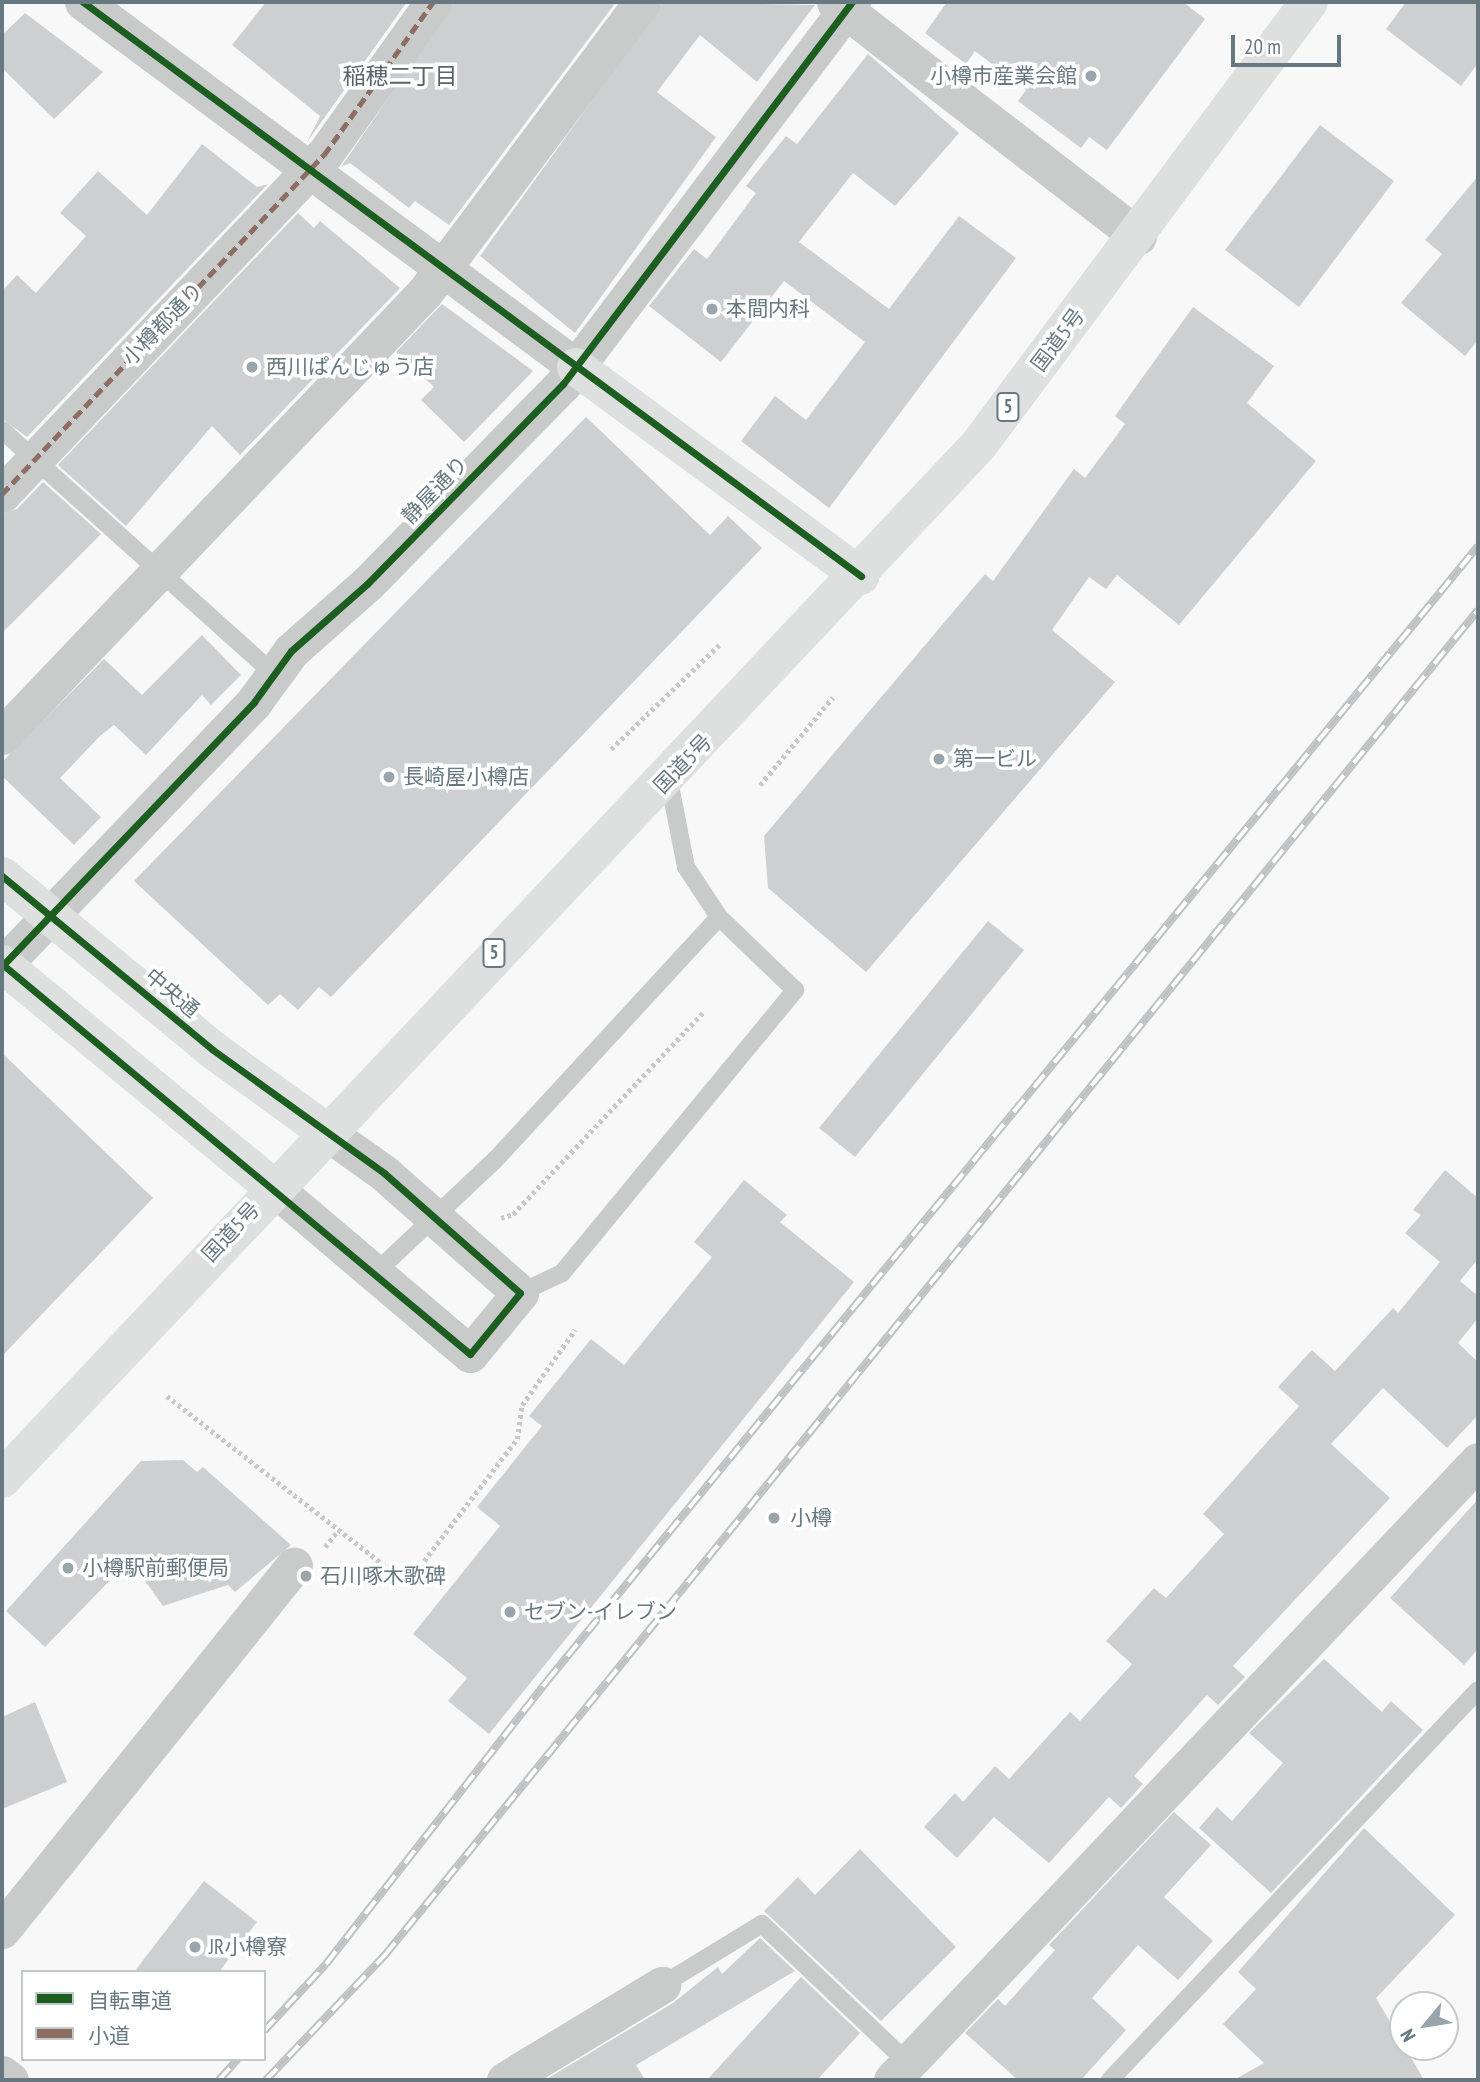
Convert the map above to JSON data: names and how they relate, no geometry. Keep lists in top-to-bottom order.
{
  "streets": {
    "main road": ["国道5号", "5", "中央通"],
    "street": ["小樽都通り", "静屋通り"]
  },
  "crossings": [
    ["国道5号", "中央通"],
    ["静屋通り", "中央通"]
  ],
  "districts": ["稲穂二丁目"],
  "places": [
    "小樽市産業会館",
    "本間内科",
    "西川ぱんじゅう店",
    "第一ビル",
    "長崎屋小樽店",
    "小樽",
    "小樽駅前郵便局",
    "石川啄木歌碑",
    "セブン-イレブン",
    "JR小樽寮"
  ],
  "legend": ["自転車道", "小道"],
  "scale_bar": "20 m",
  "north": "bottom left"
}
